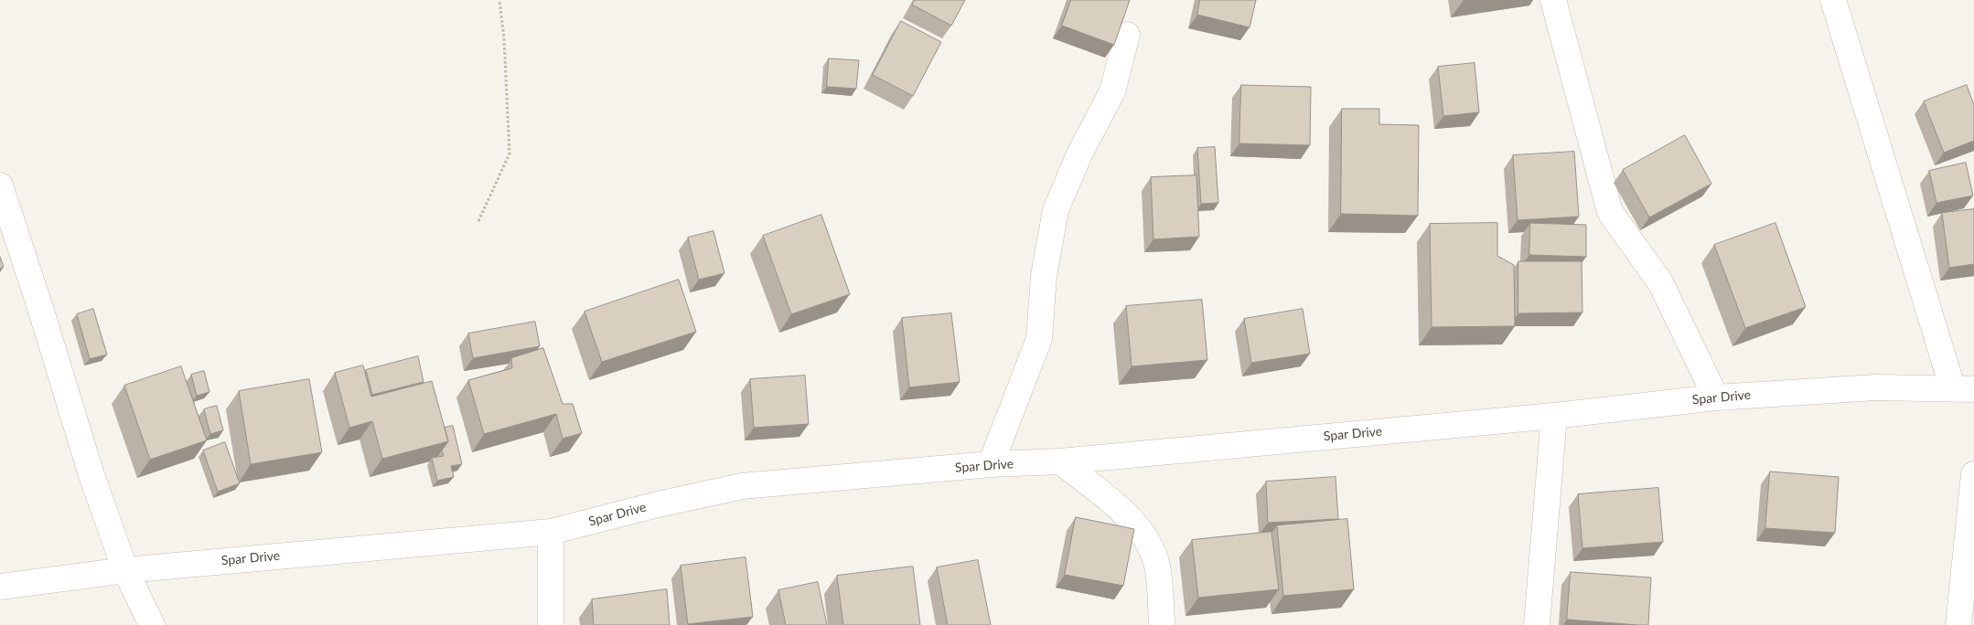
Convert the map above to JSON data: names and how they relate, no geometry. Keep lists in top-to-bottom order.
{
  "streets": {
    "street": ["Spar Drive"]
  }
}
